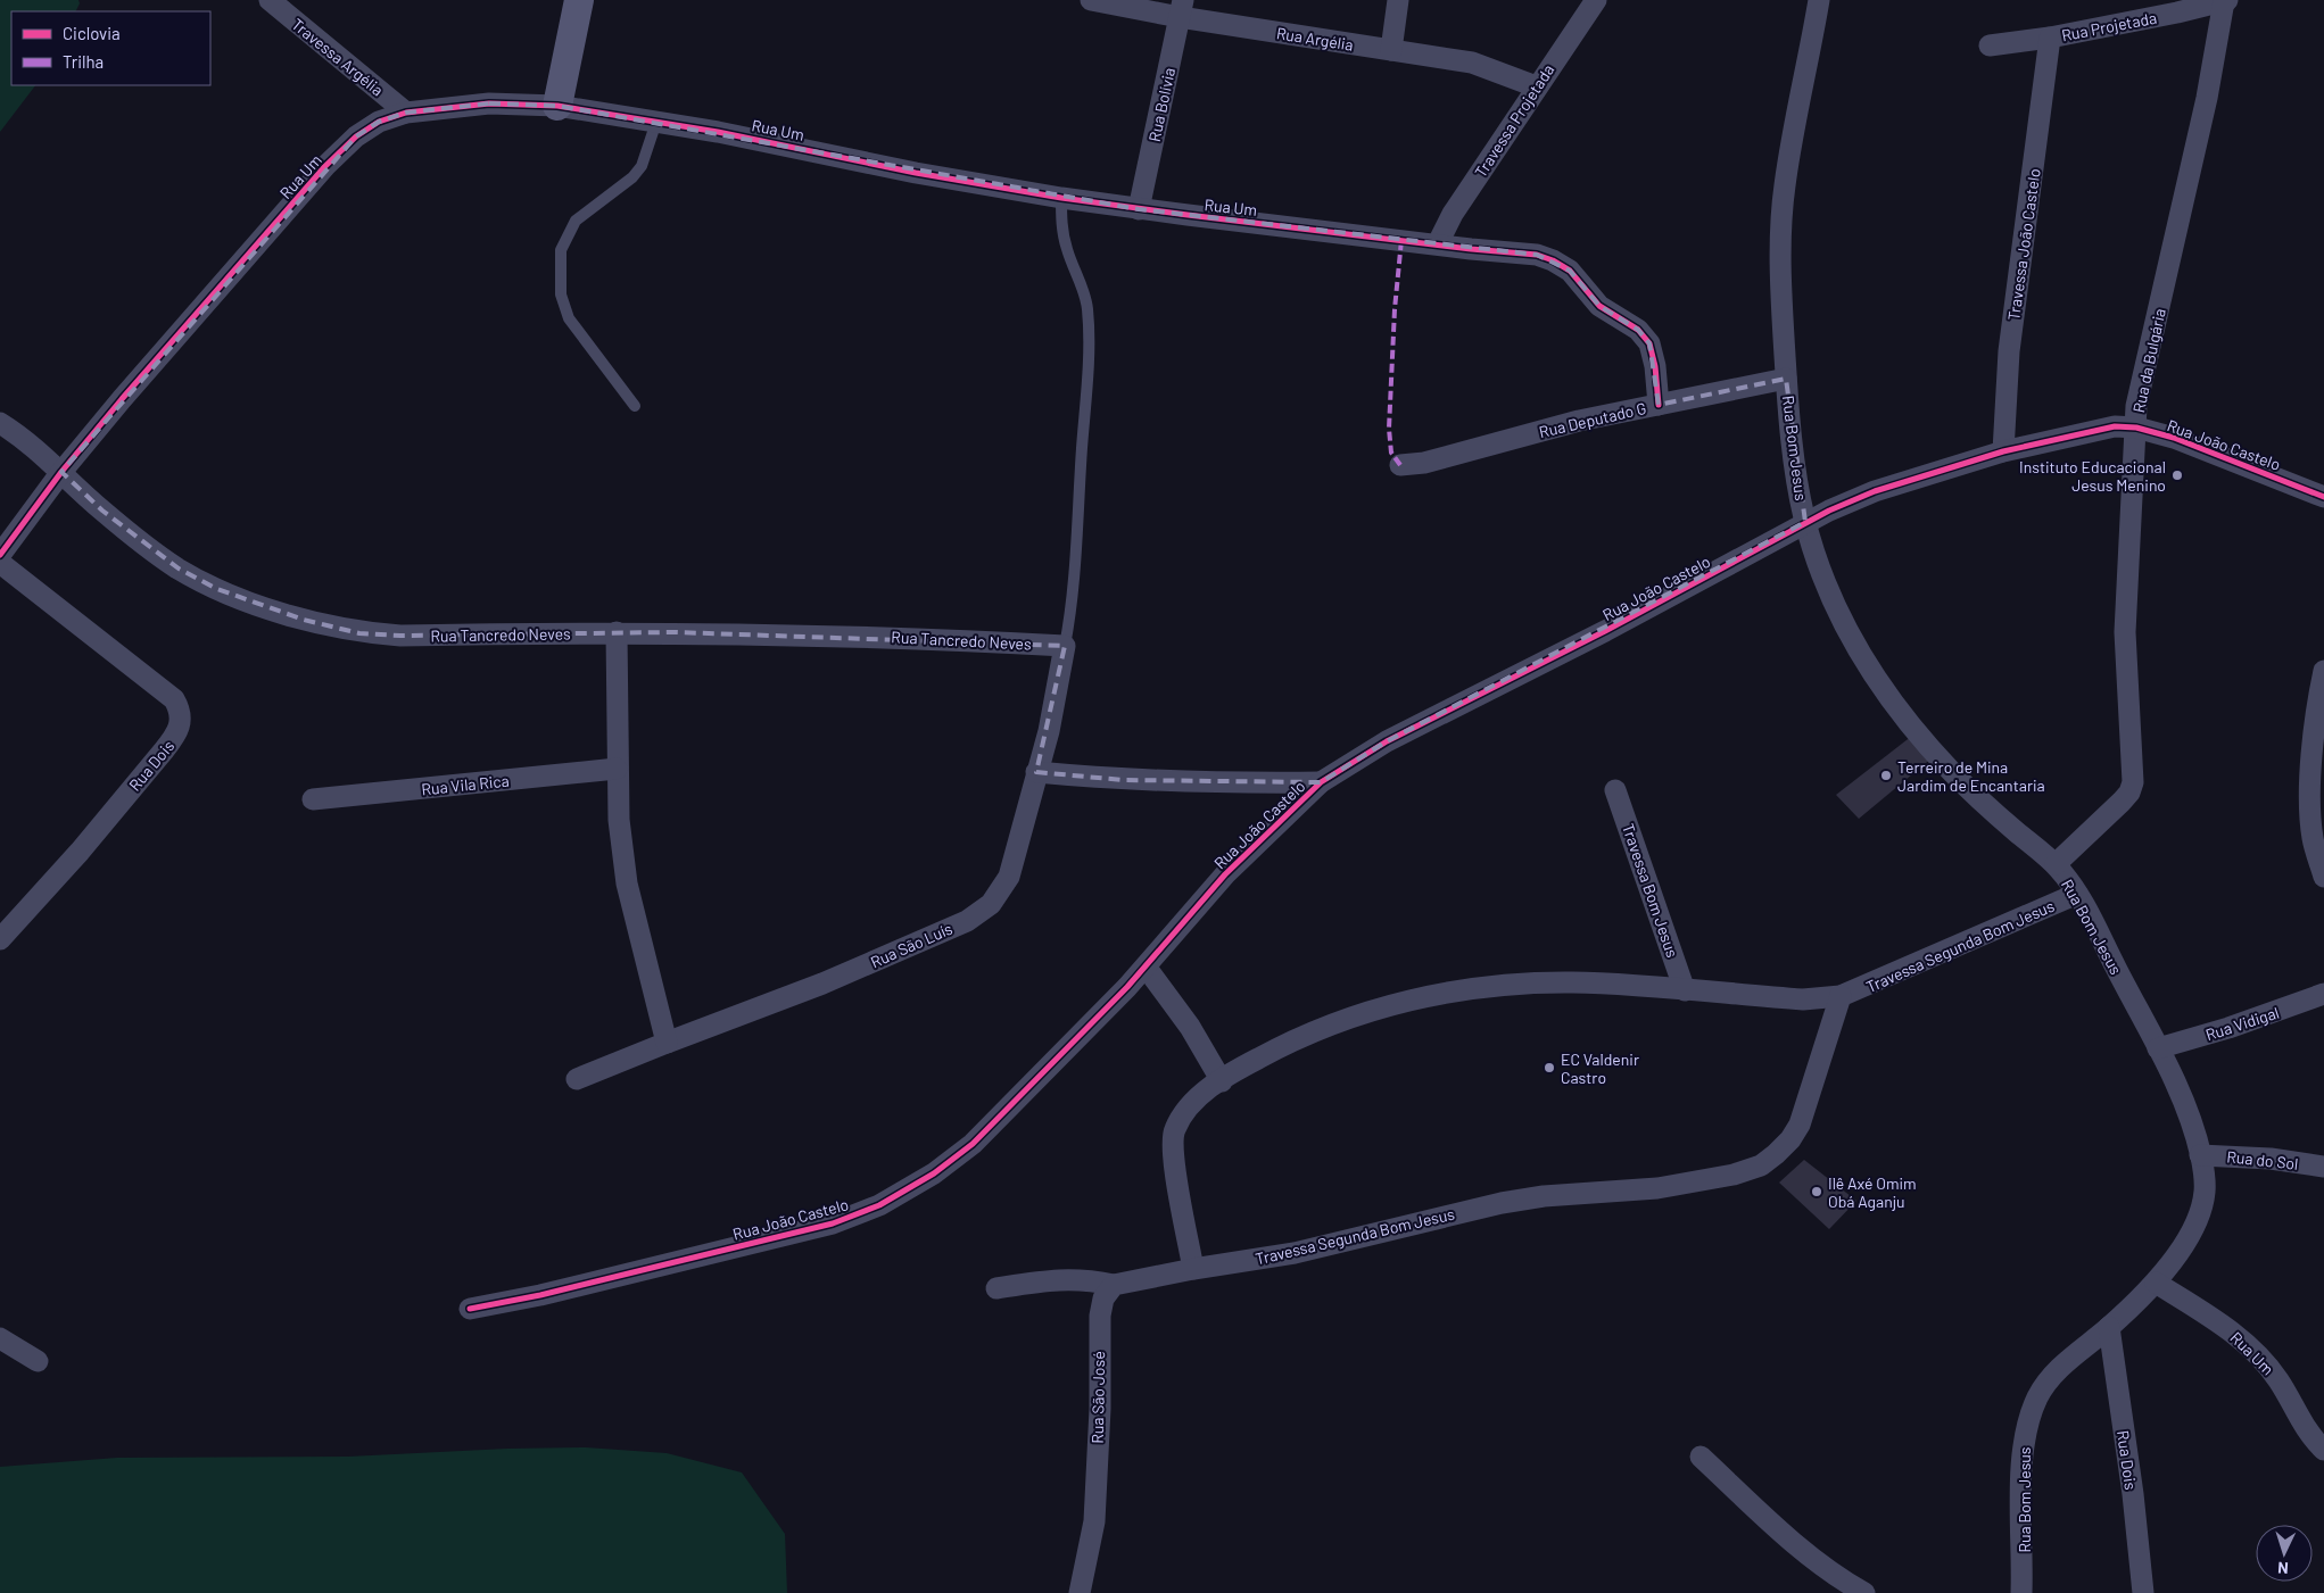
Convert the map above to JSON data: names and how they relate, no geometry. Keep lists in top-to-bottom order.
{
  "streets": {
    "street": [
      "Rua Projetada",
      "Rua Argélia",
      "Travessa Argélia",
      "Rua Bolívia",
      "Travessa Projetada",
      "Rua Um",
      "Travessa João Castelo",
      "Rua da Bulgária",
      "Rua Deputado G",
      "Rua João Castelo",
      "Rua Bom Jesus",
      "Rua Tancredo Neves",
      "Rua Dois",
      "Rua Vila Rica",
      "Travessa Bom Jesus",
      "Rua São Luís",
      "Travessa Segunda Bom Jesus",
      "Rua Vidigal",
      "Rua do Sol",
      "Rua São José"
    ]
  },
  "crossings": [
    ["Rua Projetada", "Travessa João Castelo"],
    ["Rua Projetada", "Rua da Bulgária"],
    ["Rua Argélia", "Rua Bolívia"],
    ["Rua Argélia", "Travessa Projetada"],
    ["Travessa Argélia", "Rua Um"],
    ["Rua Bolívia", "Rua Um"],
    ["Travessa Projetada", "Rua Um"],
    ["Rua Um", "Rua Deputado G"],
    ["Rua Um", "Rua Bom Jesus"],
    ["Rua Um", "Rua Tancredo Neves"],
    ["Travessa João Castelo", "Rua João Castelo"],
    ["Rua da Bulgária", "Rua João Castelo"],
    ["Rua da Bulgária", "Rua Bom Jesus"],
    ["Rua Deputado G", "Rua Bom Jesus"],
    ["Rua João Castelo", "Rua Bom Jesus"],
    ["Rua Bom Jesus", "Rua Dois"],
    ["Rua Bom Jesus", "Travessa Segunda Bom Jesus"],
    ["Rua Bom Jesus", "Rua Vidigal"],
    ["Rua Bom Jesus", "Rua do Sol"],
    ["Rua Tancredo Neves", "Rua São Luís"],
    ["Travessa Bom Jesus", "Travessa Segunda Bom Jesus"]
  ],
  "places": [
    "Instituto Educacional Jesus Menino",
    "Terreiro de Mina Jardim de Encantaria",
    "EC Valdenir Castro",
    "Ilê Axé Omim Obá Aganju"
  ],
  "legend": ["Ciclovia", "Trilha"],
  "north": "bottom"
}
